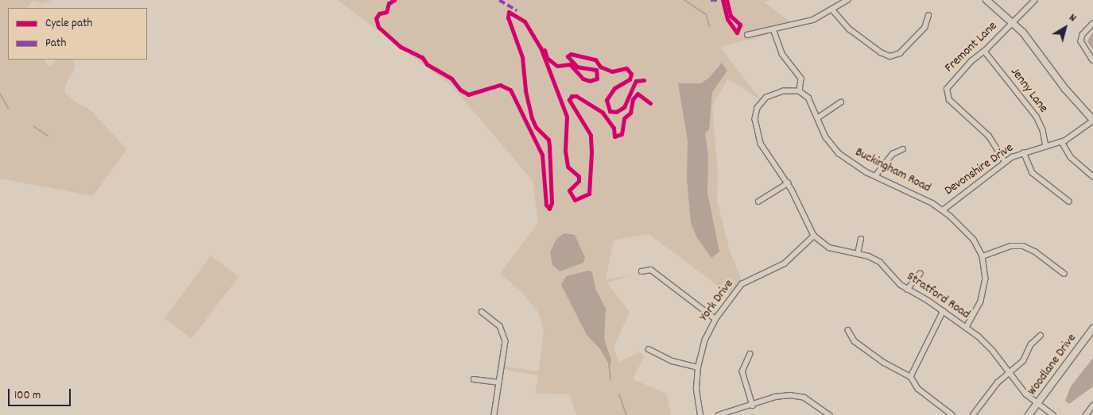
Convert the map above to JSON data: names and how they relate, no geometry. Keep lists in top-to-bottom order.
{
  "streets": {
    "street": [
      "Fremont Lane",
      "Jenny Lane",
      "Devonshire Drive",
      "Buckingham Road",
      "Stratford Road",
      "York Drive",
      "Woodlane Drive"
    ]
  },
  "crossings": [
    ["Fremont Lane", "Jenny Lane"],
    ["Fremont Lane", "Devonshire Drive"],
    ["Jenny Lane", "Devonshire Drive"],
    ["Devonshire Drive", "Buckingham Road"],
    ["Buckingham Road", "Stratford Road"],
    ["Stratford Road", "York Drive"],
    ["Stratford Road", "Woodlane Drive"]
  ],
  "legend": ["Cycle path", "Path"],
  "scale_bar": "100 m",
  "north": "top right"
}
